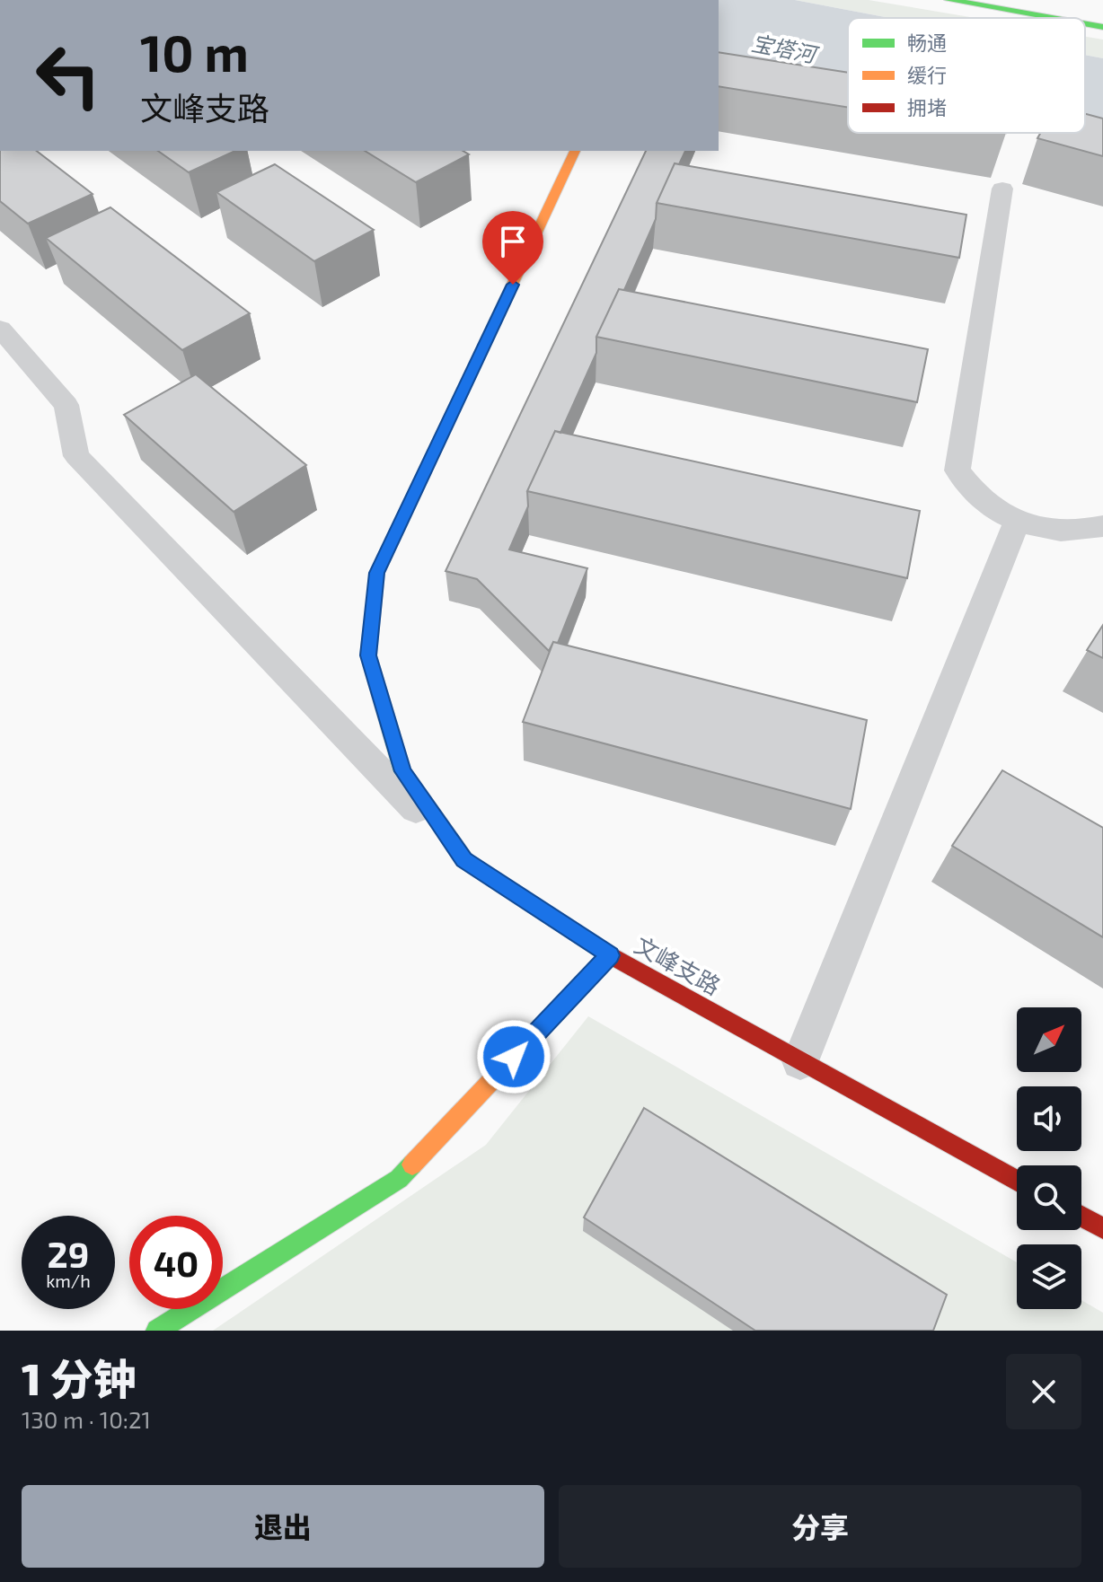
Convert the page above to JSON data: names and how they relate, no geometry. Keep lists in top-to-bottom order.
{
  "streets": {
    "street": ["文峰支路"]
  },
  "water": ["宝塔河"],
  "legend": ["畅通", "缓行", "拥堵"],
  "north": "top right",
  "page": {
    "turn": ["10 m", "文峰支路"],
    "speed": "29 km/h",
    "limit": "40",
    "heading": ["1 分钟", "130 m · 10:21"],
    "buttons": ["退出", "分享"]
  }
}
